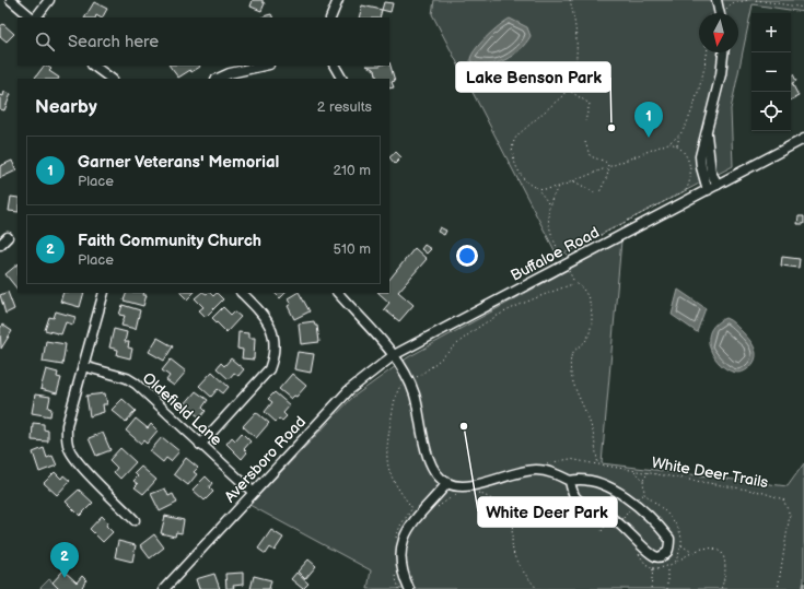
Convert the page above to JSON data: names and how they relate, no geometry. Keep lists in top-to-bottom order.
{
  "streets": {
    "street": ["Buffaloe Road", "Oldefield Lane", "Aversboro Road"],
    "path": ["White Deer Trails"]
  },
  "crossings": [
    ["Buffaloe Road", "Aversboro Road"],
    ["Oldefield Lane", "Aversboro Road"]
  ],
  "places": ["Lake Benson Park", "White Deer Park"],
  "north": "bottom",
  "page": {
    "map_buttons": ["+", "−"],
    "search": "Search here",
    "heading": ["Nearby", "2 results"],
    "pins": ["1", "2"],
    "list": [
      {
        "mark": "1",
        "name": "Garner Veterans' Memorial",
        "note": "Place",
        "value": "210 m"
      },
      {
        "mark": "2",
        "name": "Faith Community Church",
        "note": "Place",
        "value": "510 m"
      }
    ]
  }
}
